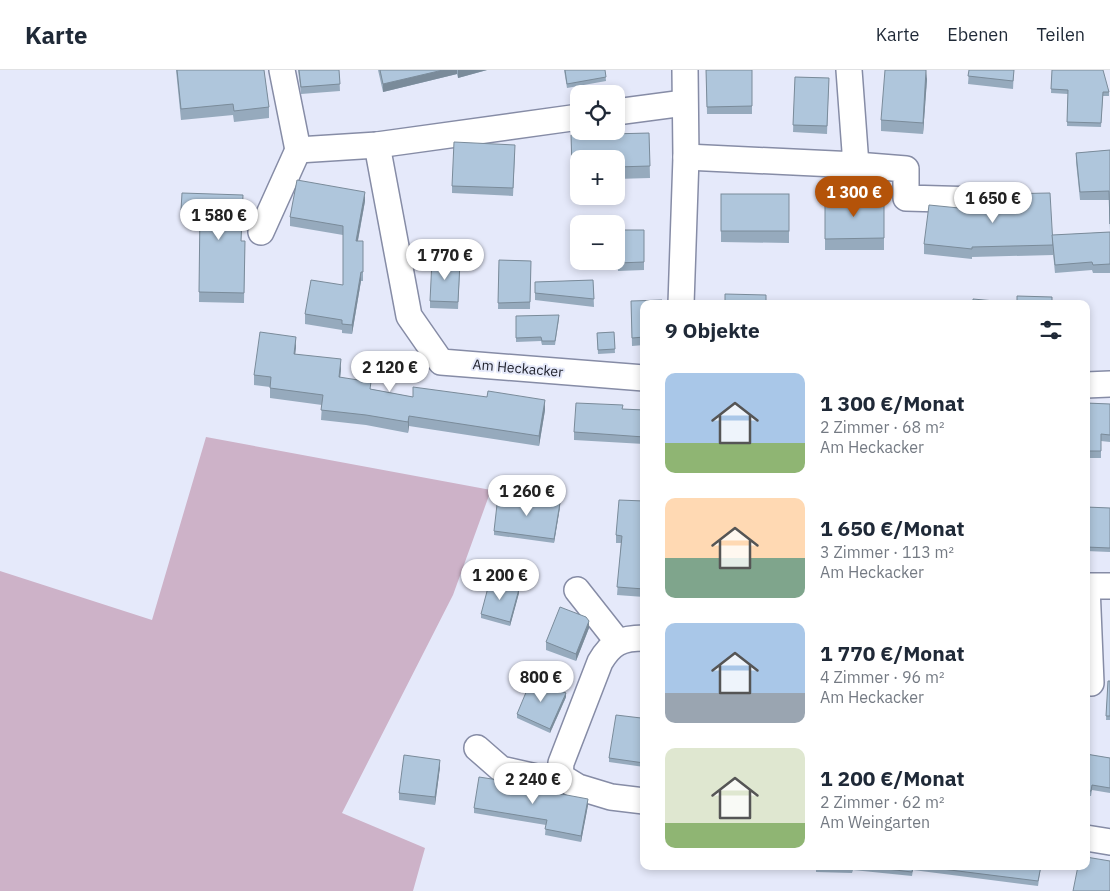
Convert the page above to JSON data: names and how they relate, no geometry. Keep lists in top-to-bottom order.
{
  "streets": {
    "street": ["Am Heckacker"]
  },
  "page": {
    "header": "Karte",
    "nav": ["Karte", "Ebenen", "Teilen"],
    "map_buttons": ["+", "−"],
    "price": [
      "1 300 €",
      "1 650 €",
      "1 580 €",
      "1 770 €",
      "2 120 €",
      "1 260 €",
      "1 200 €",
      "800 €",
      "2 240 €"
    ],
    "heading": "9 Objekte",
    "list": [
      {
        "name": "1 300 €/Monat",
        "note": "2 Zimmer · 68 m² · Am Heckacker"
      },
      {
        "name": "1 650 €/Monat",
        "note": "3 Zimmer · 113 m² · Am Heckacker"
      },
      {
        "name": "1 770 €/Monat",
        "note": "4 Zimmer · 96 m² · Am Heckacker"
      },
      {
        "name": "1 200 €/Monat",
        "note": "2 Zimmer · 62 m² · Am Weingarten"
      }
    ]
  }
}
